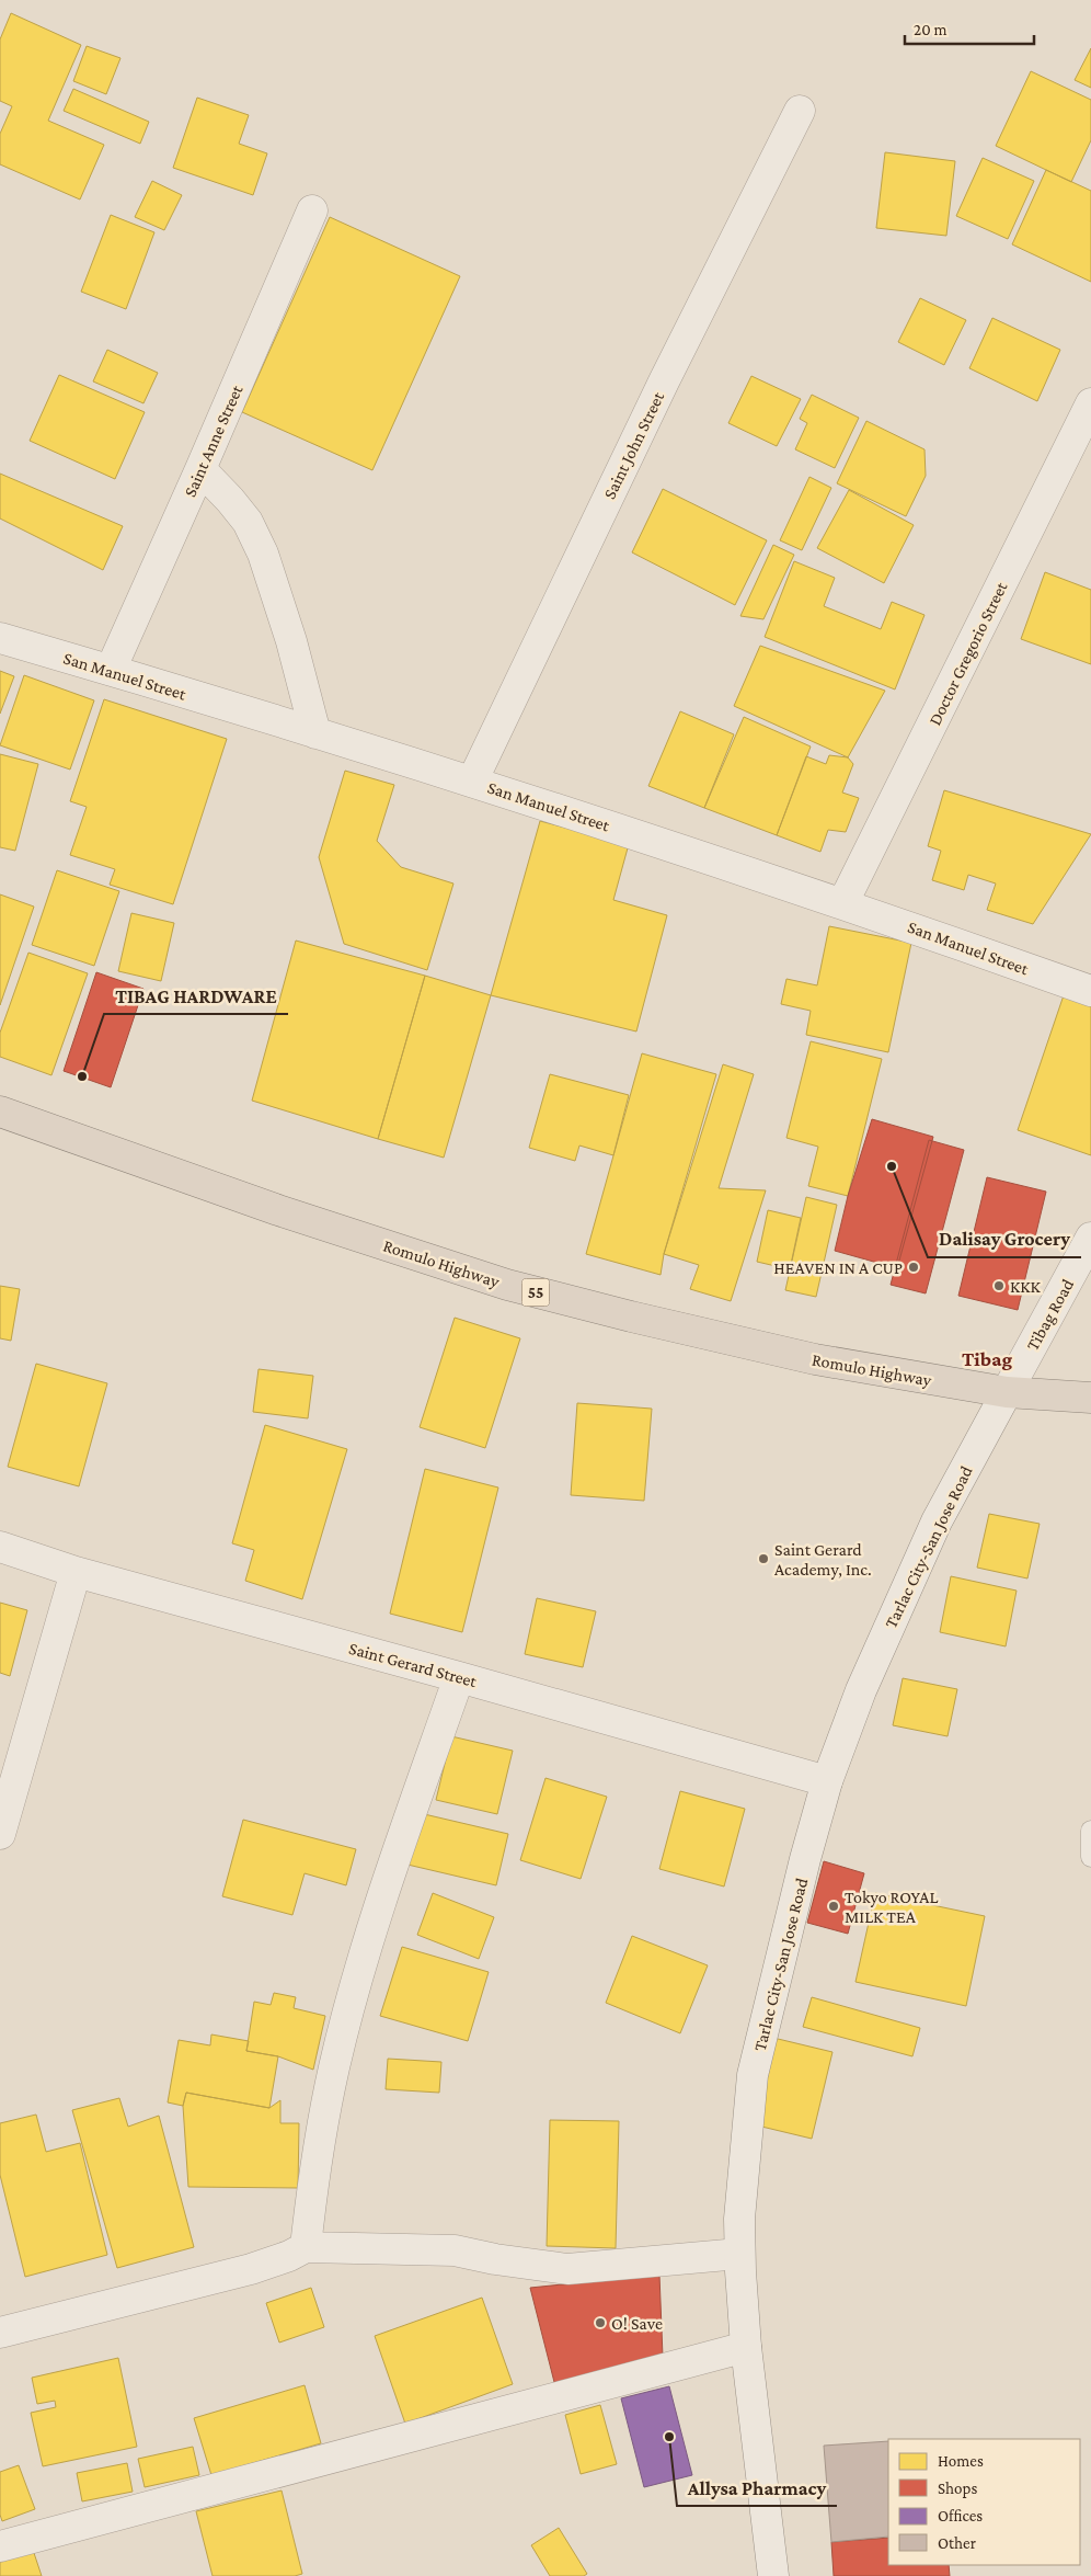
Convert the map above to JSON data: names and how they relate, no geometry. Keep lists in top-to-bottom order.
{
  "streets": {
    "highway": ["Romulo Highway", "55"],
    "street": [
      "Saint Anne Street",
      "Saint John Street",
      "Doctor Gregorio Street",
      "San Manuel Street",
      "Tibag Road",
      "Tarlac City-San Jose Road",
      "Saint Gerard Street"
    ]
  },
  "crossings": [
    ["Saint Anne Street", "San Manuel Street"],
    ["Saint John Street", "San Manuel Street"],
    ["Doctor Gregorio Street", "San Manuel Street"],
    ["Romulo Highway", "Tibag Road"],
    ["Romulo Highway", "Tarlac City-San Jose Road"],
    ["Tibag Road", "Tarlac City-San Jose Road"],
    ["Tarlac City-San Jose Road", "Saint Gerard Street"]
  ],
  "districts": ["Tibag"],
  "places": [
    "TIBAG HARDWARE",
    "Dalisay Grocery",
    "HEAVEN IN A CUP",
    "KKK",
    "Saint Gerard Academy, Inc.",
    "Tokyo ROYAL MILK TEA",
    "O! Save",
    "Allysa Pharmacy"
  ],
  "legend": [
    "Homes",
    "Shops",
    "Offices",
    "Other"
  ],
  "scale_bar": "20 m"
}
